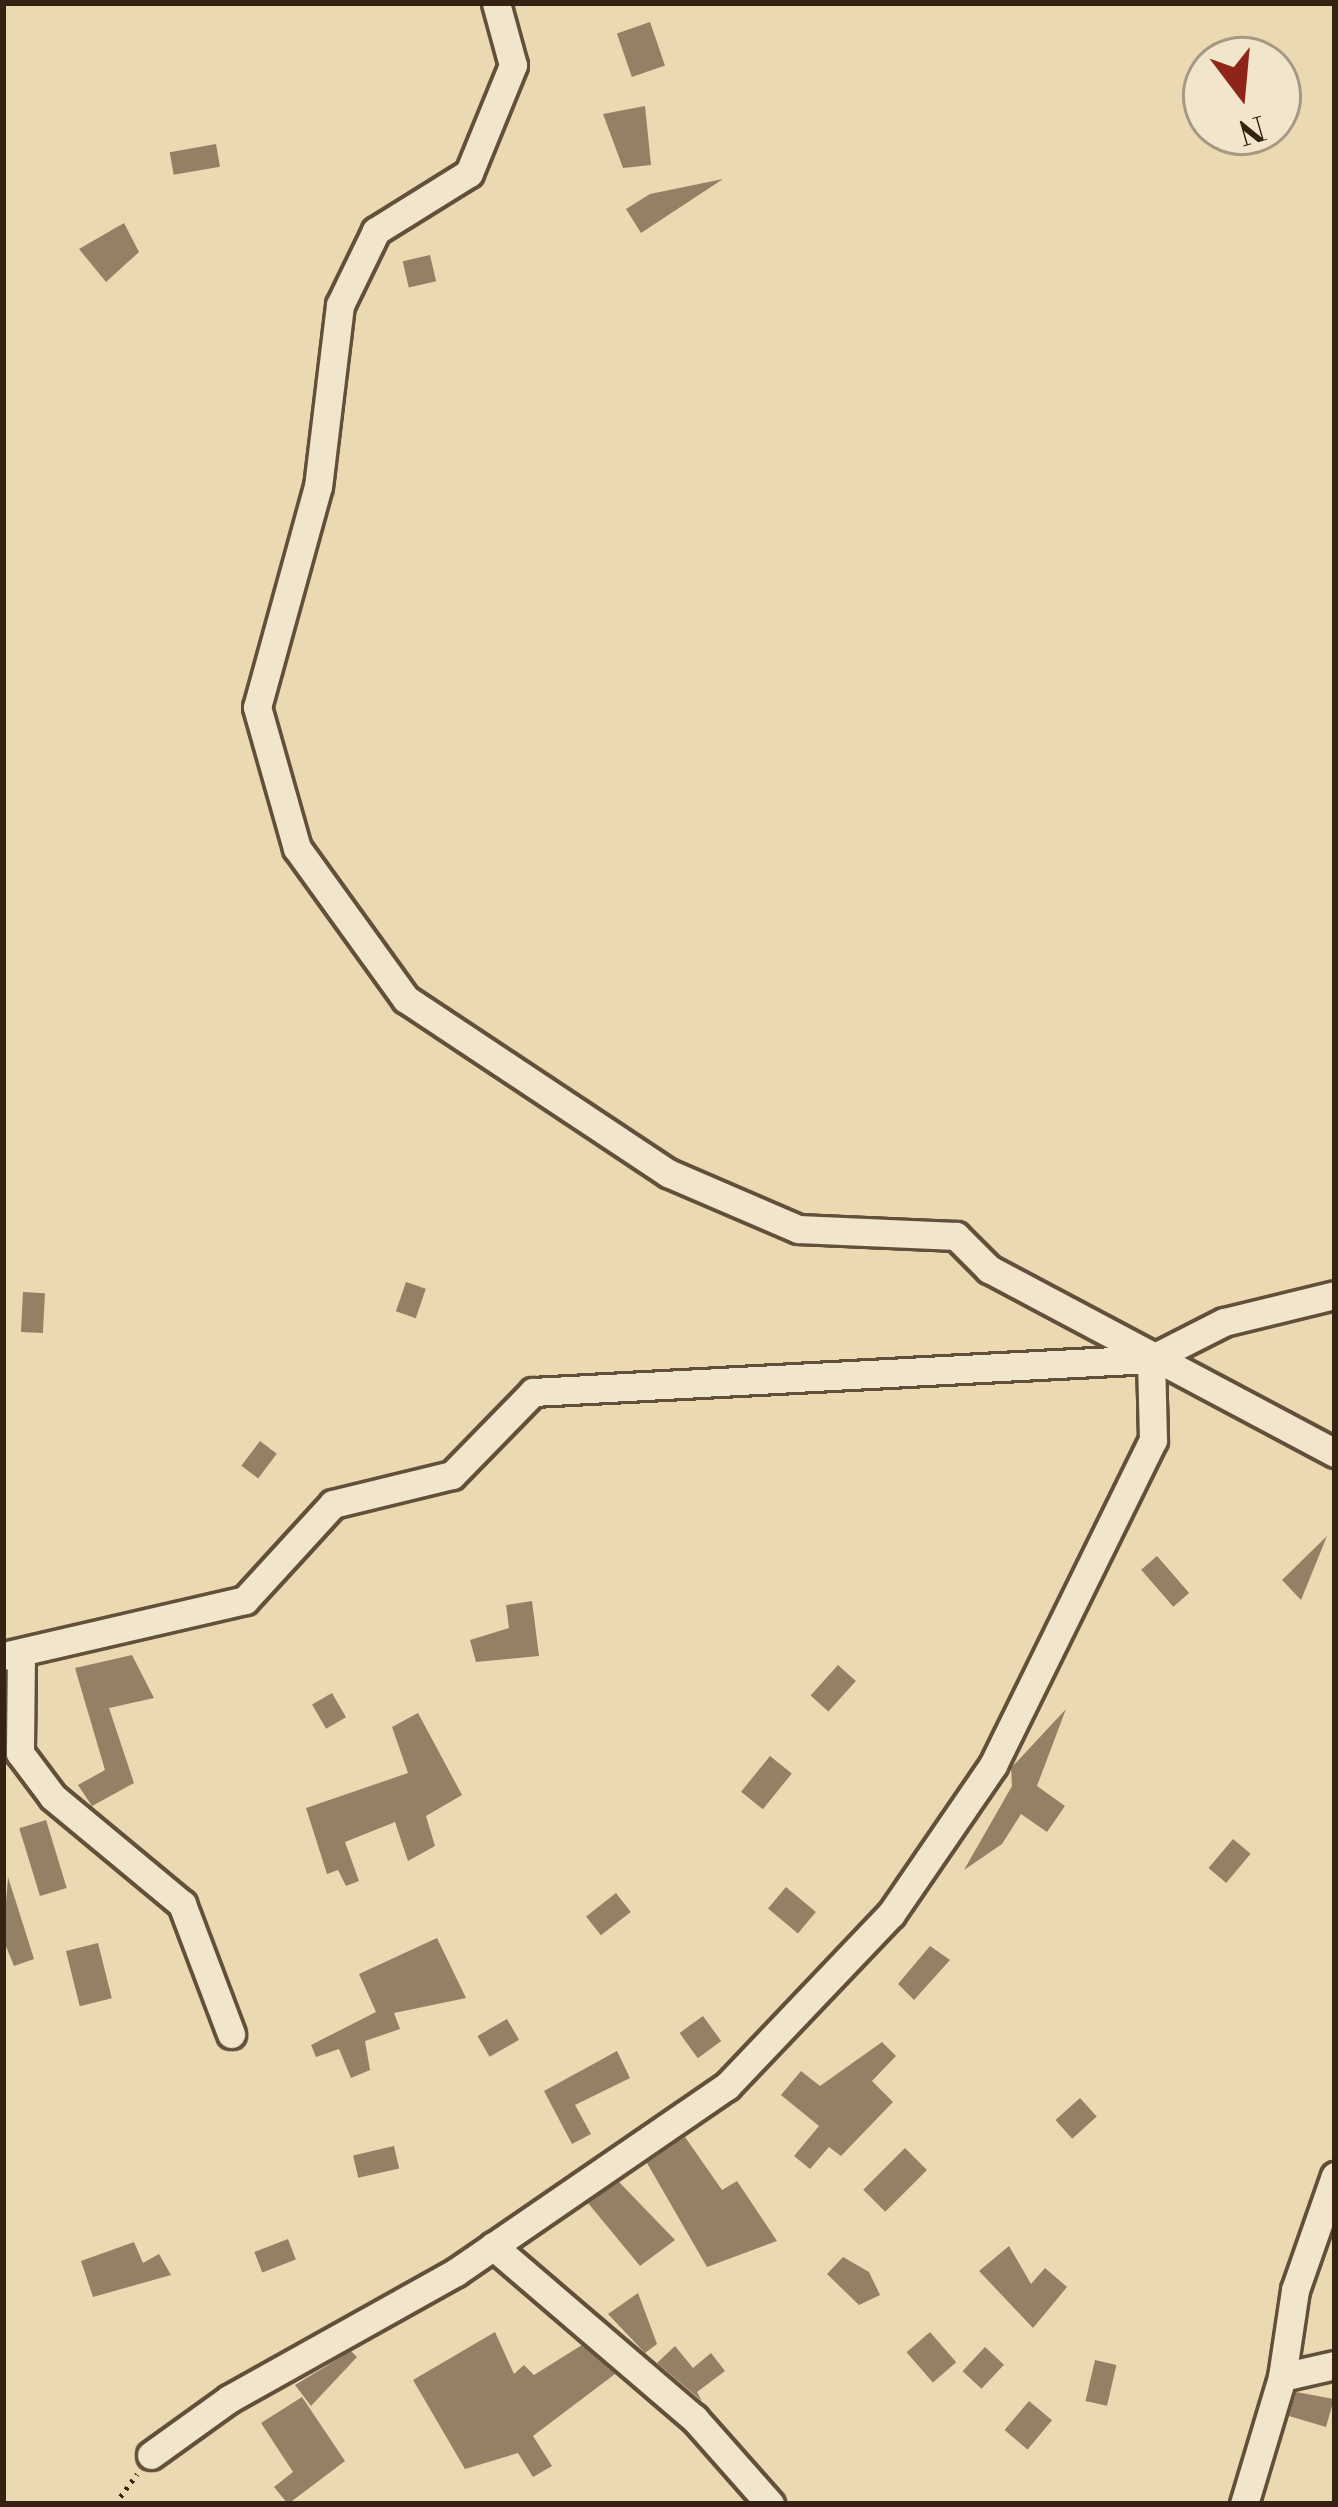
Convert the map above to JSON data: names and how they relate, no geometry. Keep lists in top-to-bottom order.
{
  "north": "bottom"
}
